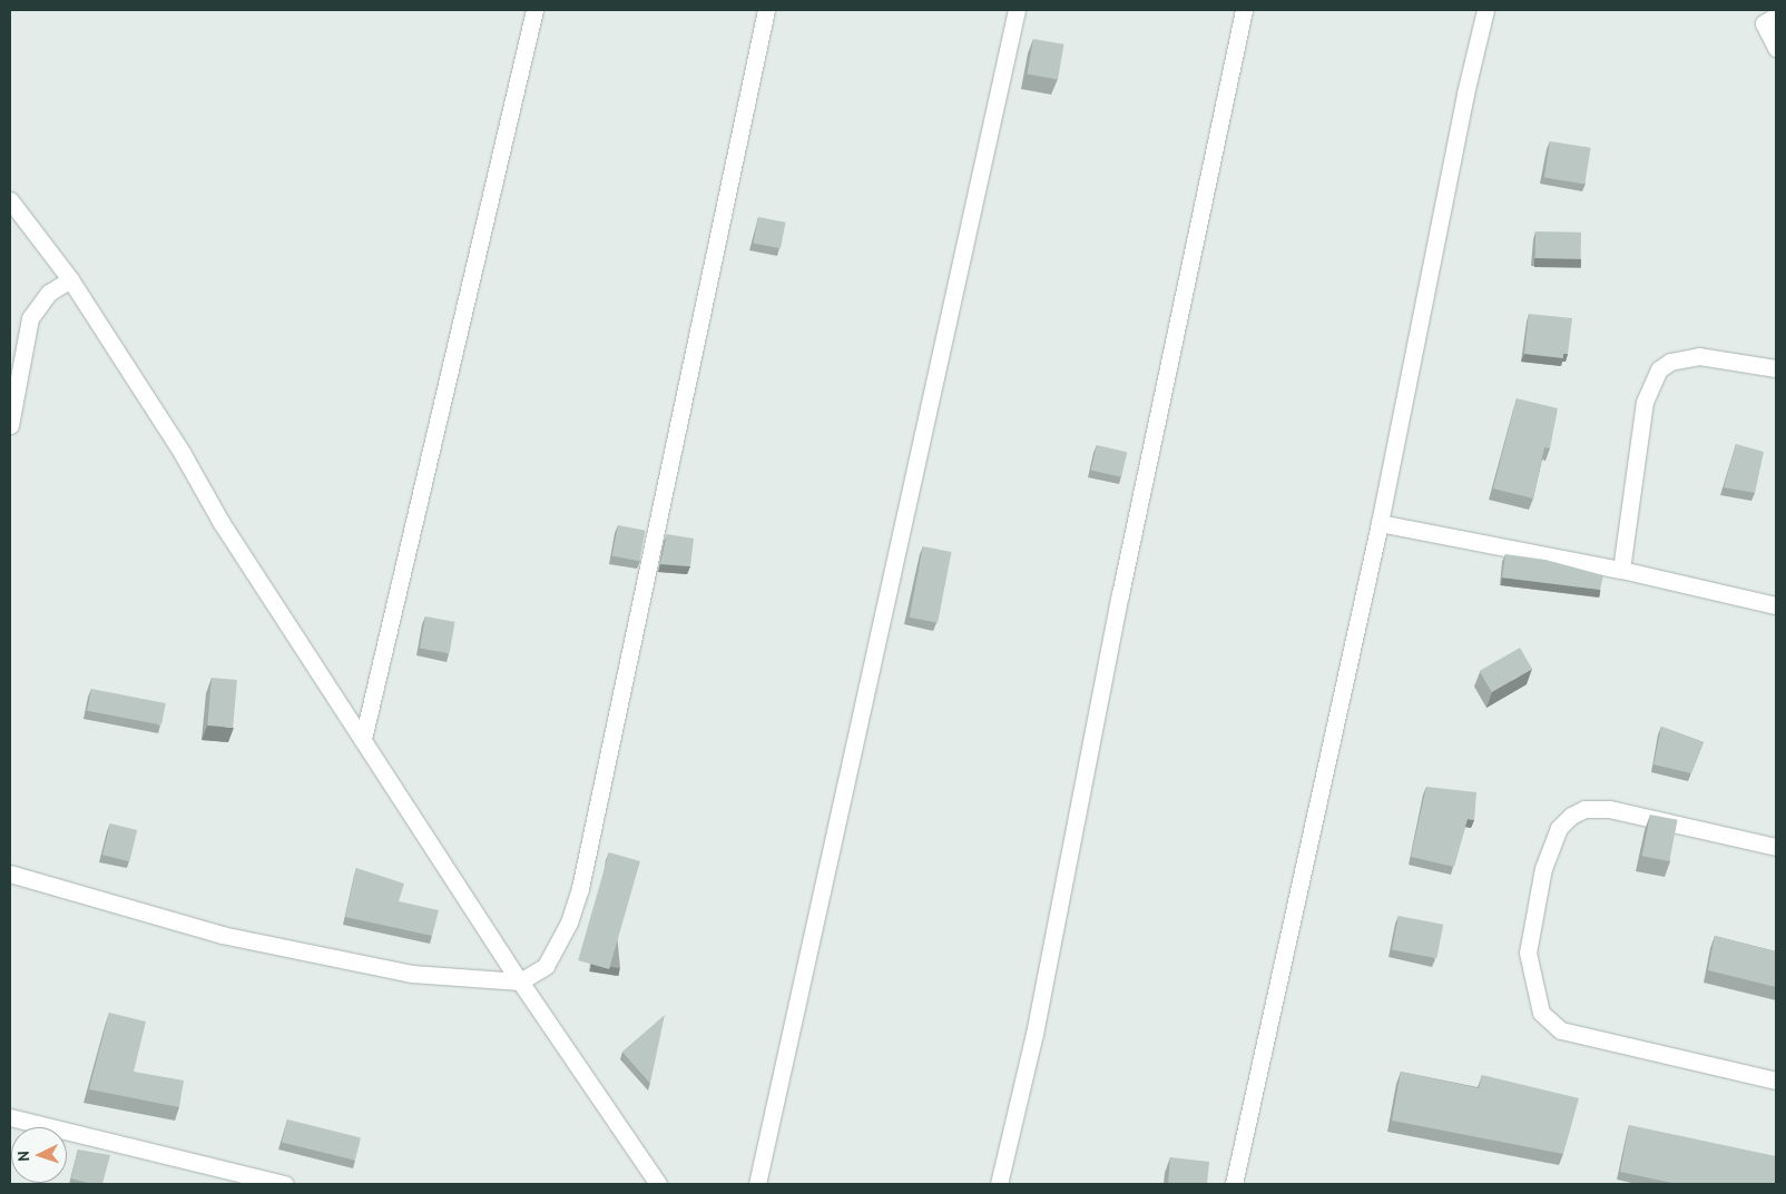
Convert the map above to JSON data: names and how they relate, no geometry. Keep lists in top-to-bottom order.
{
  "north": "left"
}
